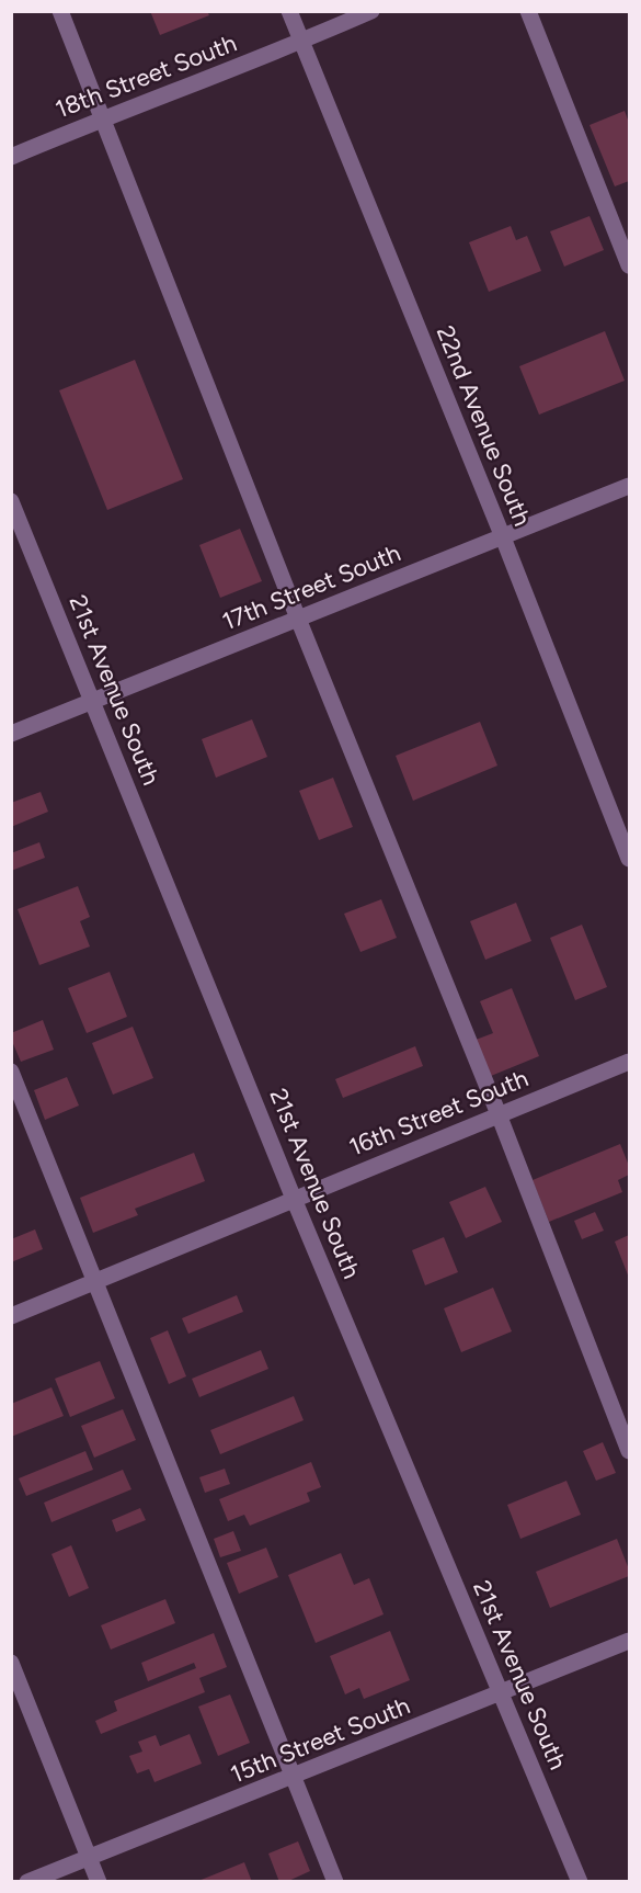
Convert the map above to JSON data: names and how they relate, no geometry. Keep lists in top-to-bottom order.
{
  "streets": {
    "street": [
      "18th Street South",
      "22nd Avenue South",
      "17th Street South",
      "21st Avenue South",
      "16th Street South",
      "15th Street South"
    ]
  },
  "crossings": [
    ["18th Street South", "22nd Avenue South"],
    ["22nd Avenue South", "17th Street South"],
    ["17th Street South", "21st Avenue South"],
    ["21st Avenue South", "16th Street South"],
    ["21st Avenue South", "15th Street South"]
  ]
}
